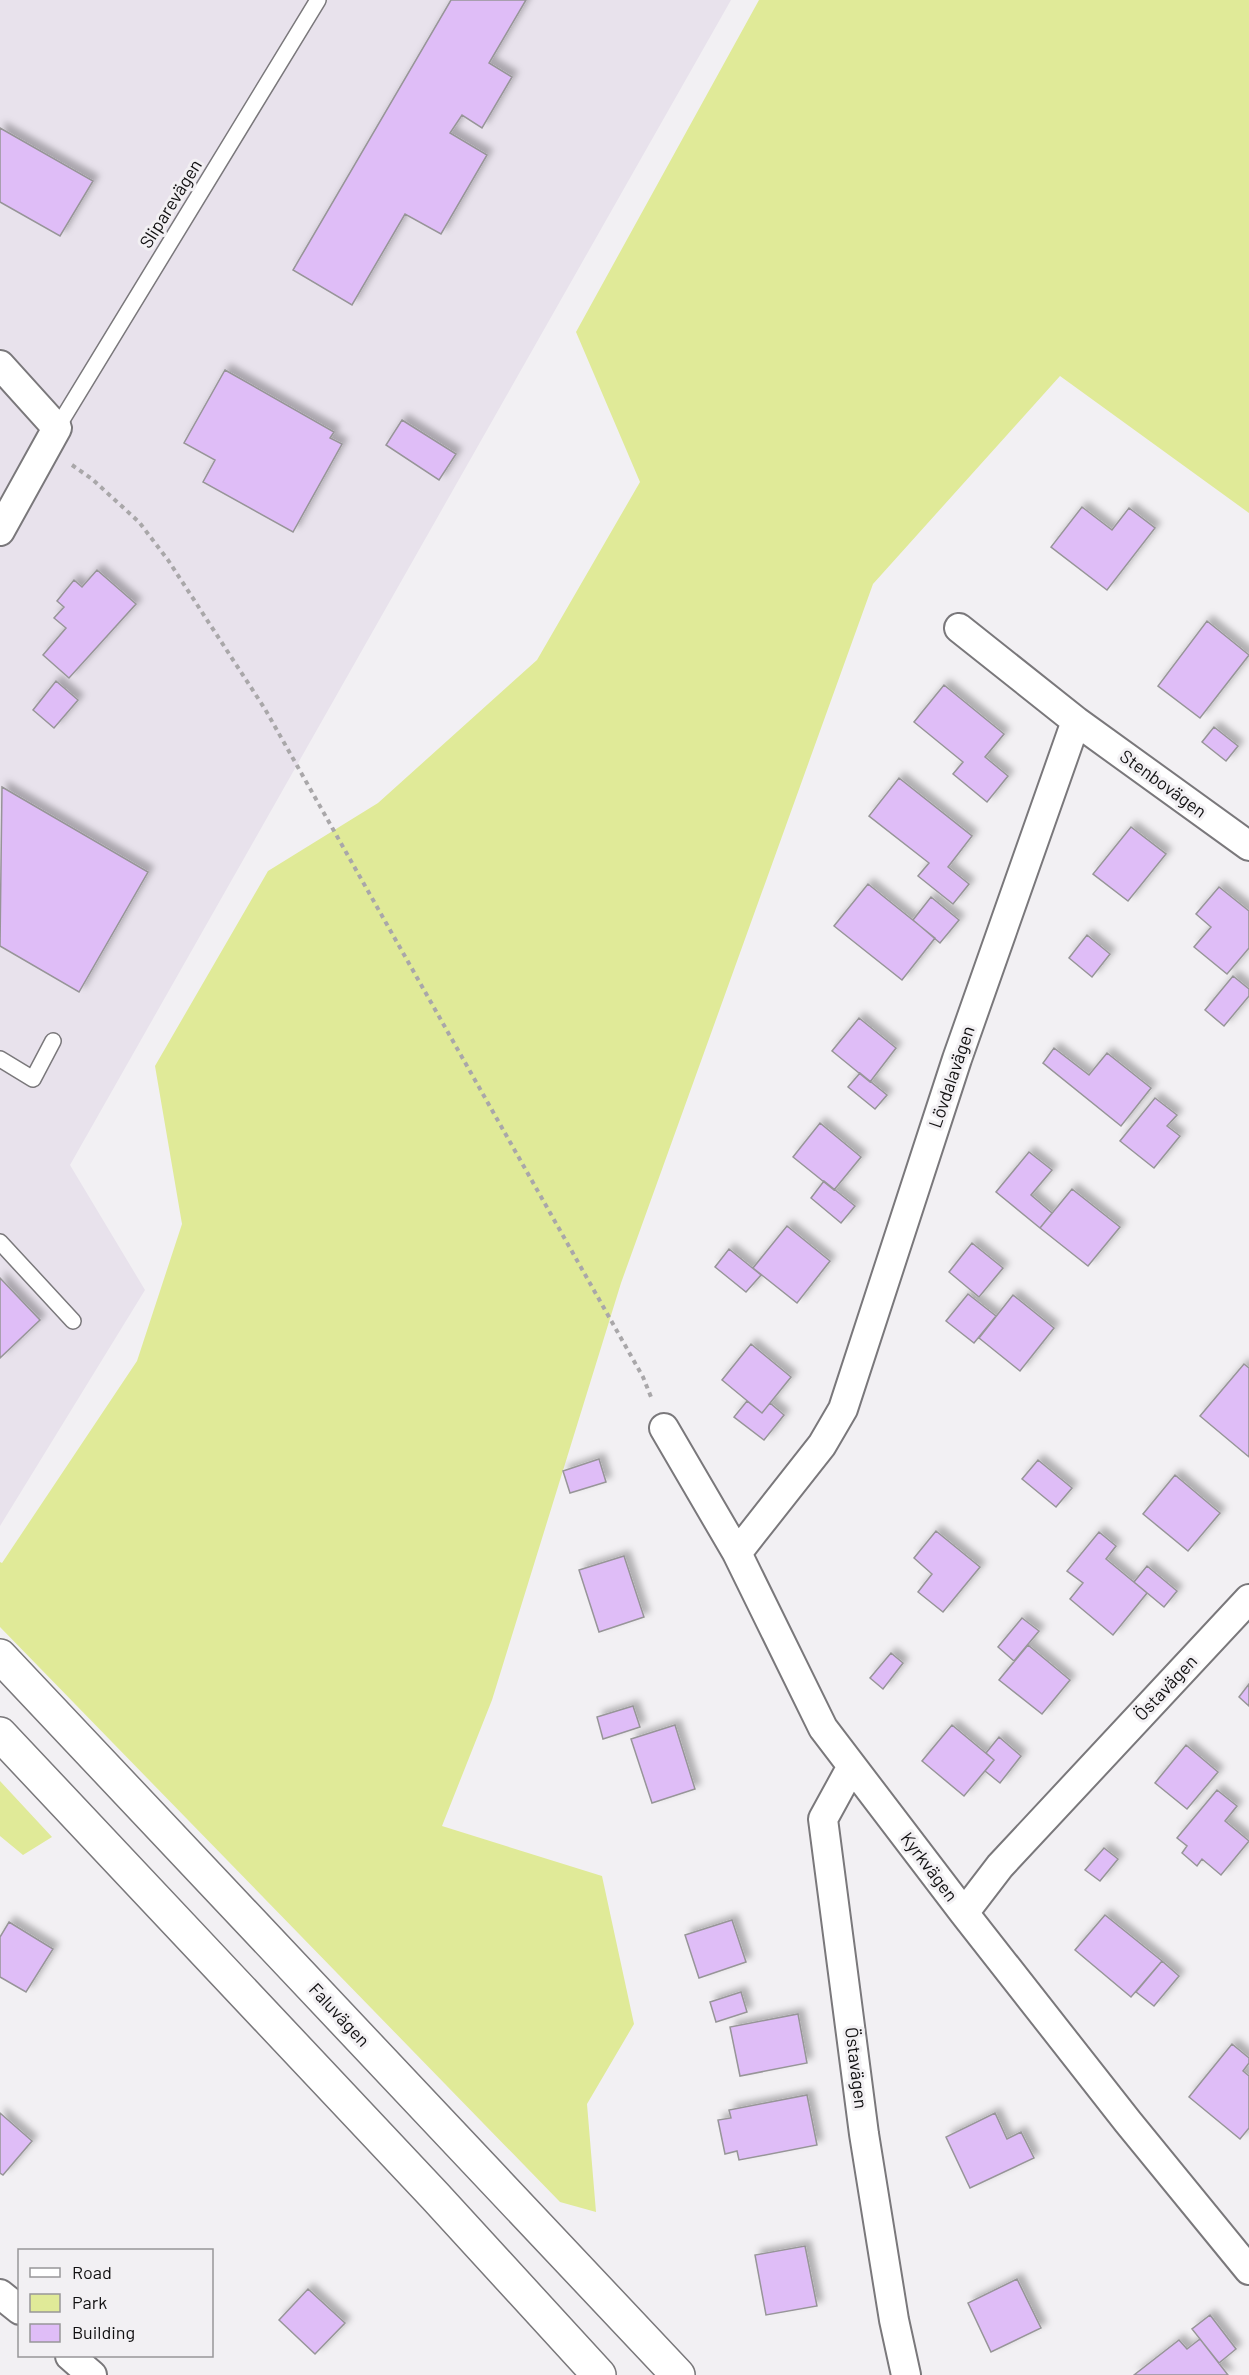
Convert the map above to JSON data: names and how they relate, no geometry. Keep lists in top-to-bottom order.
{
  "streets": {
    "highway": ["Faluvägen"],
    "street": [
      "Stenbovägen",
      "Lövdalavägen",
      "Östavägen",
      "Kyrkvägen"
    ],
    "lane": ["Sliparevägen"]
  },
  "crossings": [
    ["Stenbovägen", "Lövdalavägen"],
    ["Lövdalavägen", "Kyrkvägen"],
    ["Östavägen", "Kyrkvägen"]
  ],
  "legend": ["Road", "Park", "Building"]
}
